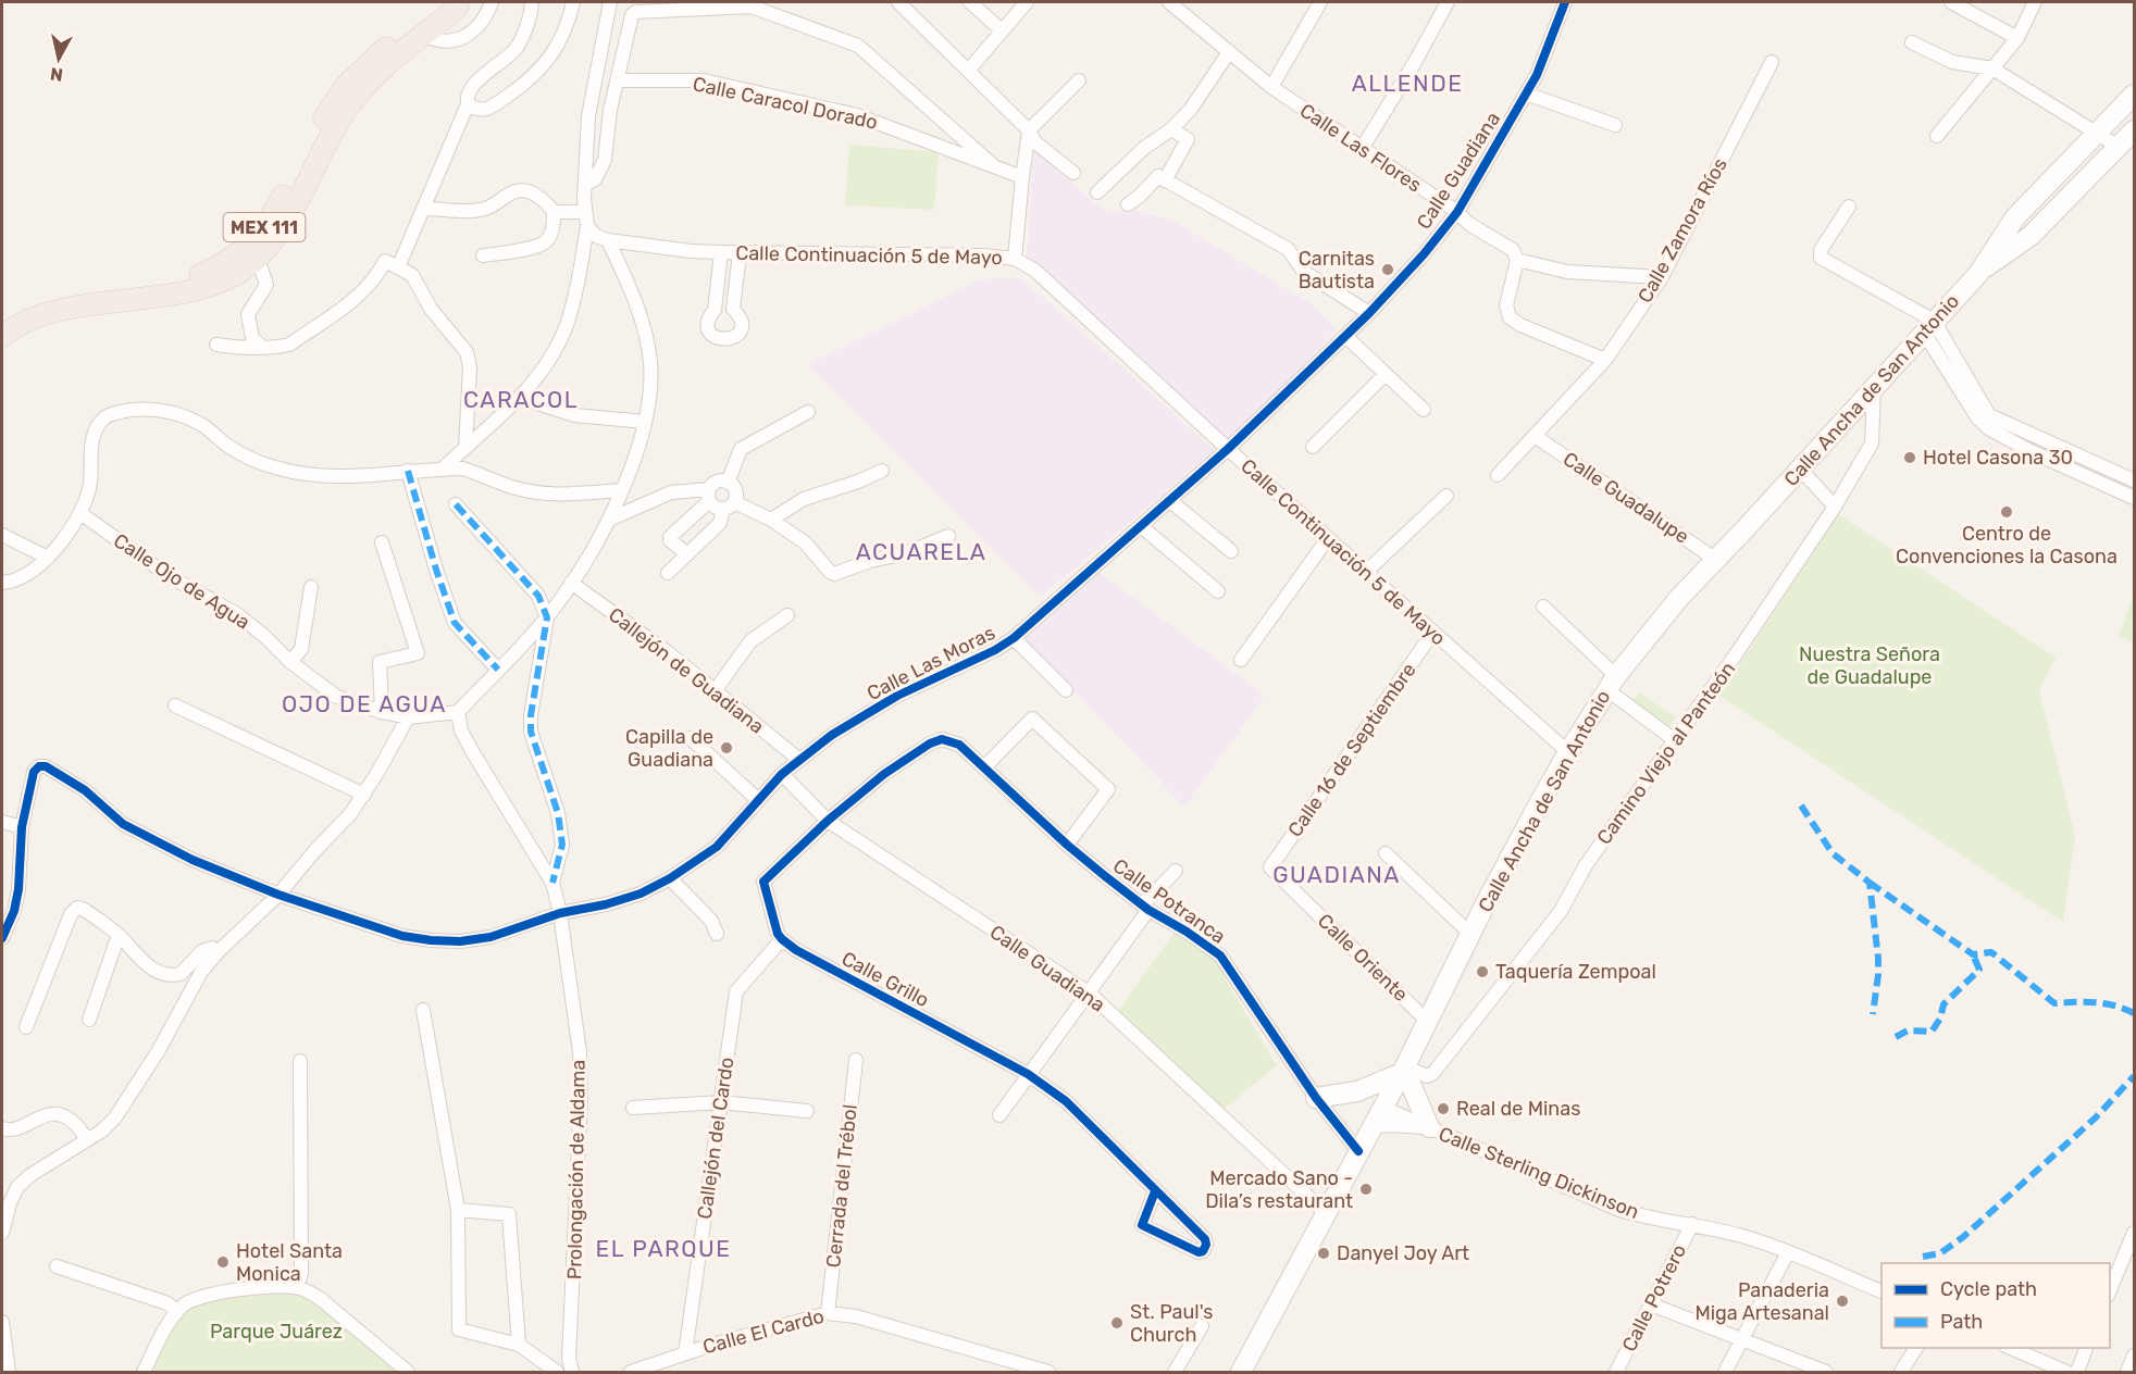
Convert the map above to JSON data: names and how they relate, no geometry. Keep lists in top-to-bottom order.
{
  "streets": {
    "main road": ["MEX 111", "Calle Ancha de San Antonio"],
    "street": [
      "Calle Caracol Dorado",
      "Calle Las Flores",
      "Calle Guadiana",
      "Calle Zamora Ríos",
      "Calle Continuación 5 de Mayo",
      "Calle Guadalupe",
      "Calle Ojo de Agua",
      "Calle Las Moras",
      "Callejón de Guadiana",
      "Calle 16 de Septiembre",
      "Camino Viejo al Panteón",
      "Calle Potranca",
      "Calle Oriente",
      "Calle Grillo",
      "Callejón del Cardo",
      "Prolongación de Aldama",
      "Calle Sterling Dickinson",
      "Cerrada del Trébol",
      "Calle Potrero",
      "Calle El Cardo"
    ]
  },
  "crossings": [
    ["Calle Las Flores", "Calle Guadiana"],
    ["Calle Guadiana", "Calle Ancha de San Antonio"],
    ["Calle Guadiana", "Calle Las Moras"],
    ["Calle Guadiana", "Calle Potranca"],
    ["Calle Zamora Ríos", "Calle Guadalupe"],
    ["Calle Continuación 5 de Mayo", "Calle Ancha de San Antonio"],
    ["Calle Continuación 5 de Mayo", "Calle Las Moras"],
    ["Calle Continuación 5 de Mayo", "Calle 16 de Septiembre"],
    ["Calle Ancha de San Antonio", "Calle Guadalupe"],
    ["Calle Ancha de San Antonio", "Camino Viejo al Panteón"],
    ["Calle Ancha de San Antonio", "Calle Potranca"],
    ["Calle Ancha de San Antonio", "Calle Oriente"],
    ["Calle Ojo de Agua", "Prolongación de Aldama"],
    ["Calle Las Moras", "Callejón de Guadiana"],
    ["Calle Las Moras", "Prolongación de Aldama"],
    ["Calle 16 de Septiembre", "Calle Oriente"],
    ["Calle Grillo", "Callejón del Cardo"],
    ["Callejón del Cardo", "Calle El Cardo"],
    ["Calle Sterling Dickinson", "Calle Potrero"],
    ["Cerrada del Trébol", "Calle El Cardo"]
  ],
  "districts": [
    "ALLENDE",
    "CARACOL",
    "ACUARELA",
    "OJO DE AGUA",
    "GUADIANA",
    "EL PARQUE"
  ],
  "parks": ["Nuestra Señora de Guadalupe", "Parque Juárez"],
  "places": [
    "Carnitas Bautista",
    "Hotel Casona 30",
    "Centro de Convenciones la Casona",
    "Capilla de Guadiana",
    "Taquería Zempoal",
    "Real de Minas",
    "Mercado Sano - Dila’s restaurant",
    "Danyel Joy Art",
    "Hotel Santa Monica",
    "Panaderia Miga Artesanal",
    "St. Paul's Church"
  ],
  "legend": ["Cycle path", "Path"],
  "north": "bottom"
}
